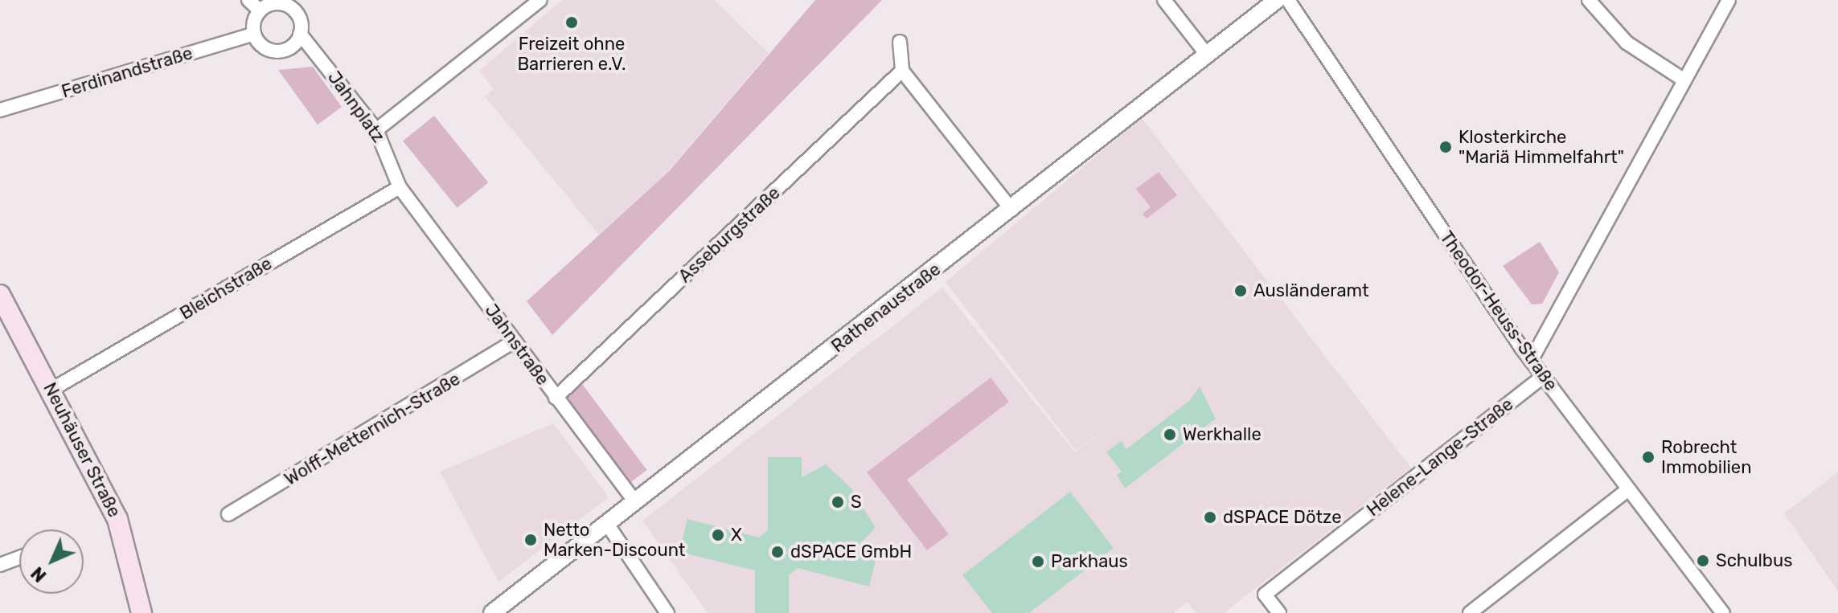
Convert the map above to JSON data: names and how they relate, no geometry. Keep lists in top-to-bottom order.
{
  "streets": {
    "main road": ["Neuhäuser Straße"],
    "street": [
      "Ferdinandstraße",
      "Jahnplatz",
      "Asseburgstraße",
      "Bleichstraße",
      "Rathenaustraße",
      "Theodor-Heuss-Straße",
      "Jahnstraße",
      "Wolff-Metternich-Straße",
      "Helene-Lange-Straße"
    ]
  },
  "crossings": [
    ["Ferdinandstraße", "Jahnplatz"],
    ["Jahnplatz", "Bleichstraße"],
    ["Jahnplatz", "Jahnstraße"],
    ["Asseburgstraße", "Jahnstraße"],
    ["Bleichstraße", "Jahnstraße"],
    ["Bleichstraße", "Neuhäuser Straße"],
    ["Rathenaustraße", "Jahnstraße"],
    ["Theodor-Heuss-Straße", "Helene-Lange-Straße"],
    ["Jahnstraße", "Wolff-Metternich-Straße"]
  ],
  "places": [
    "Freizeit ohne Barrieren e.V.",
    "Klosterkirche \"Mariä Himmelfahrt\"",
    "Ausländeramt",
    "Werkhalle",
    "Robrecht Immobilien",
    "S",
    "dSPACE Dötze",
    "X",
    "Netto Marken-Discount",
    "dSPACE GmbH",
    "Schulbus",
    "Parkhaus"
  ],
  "north": "bottom left"
}
